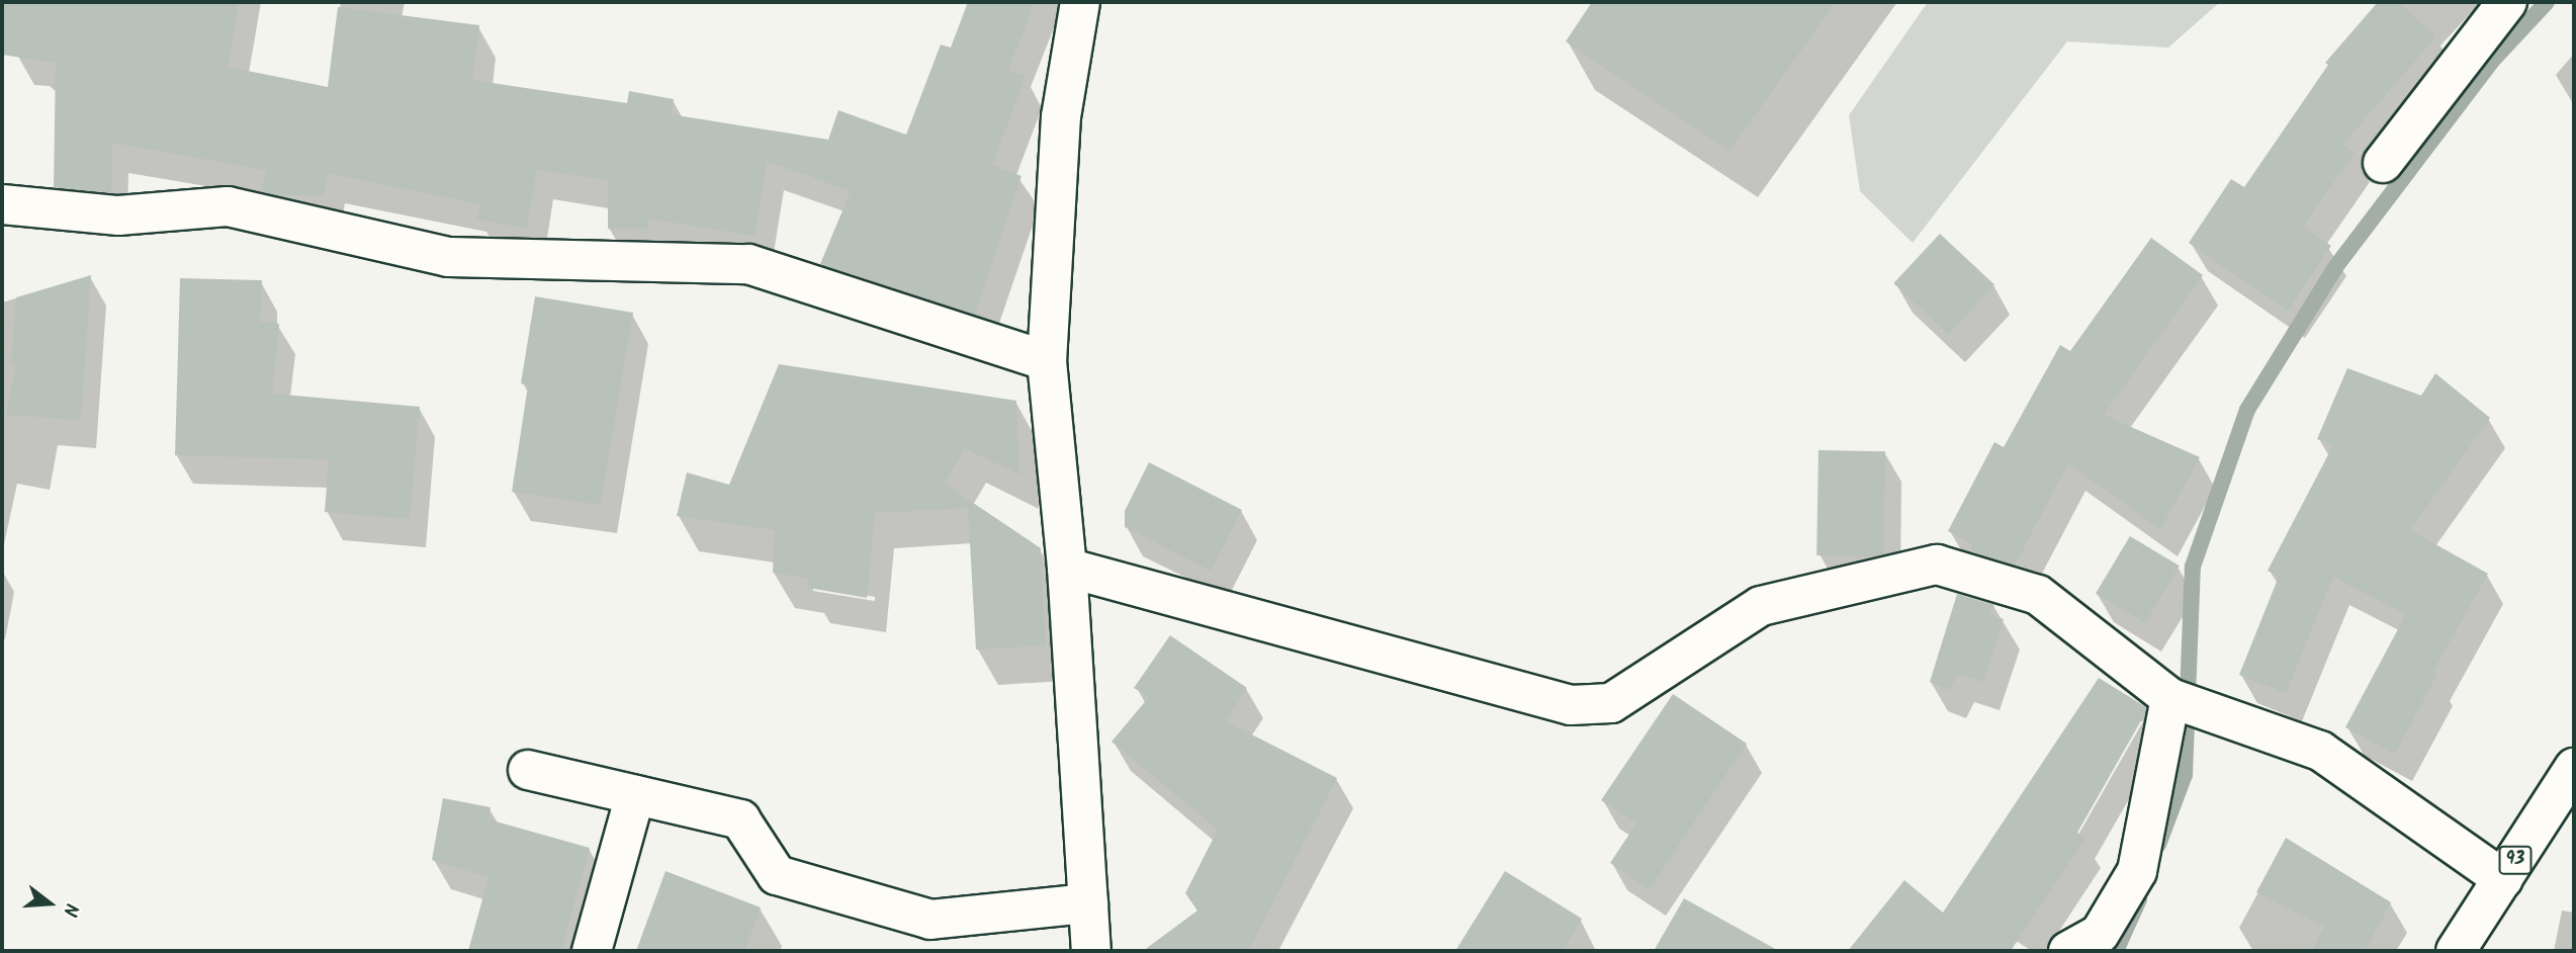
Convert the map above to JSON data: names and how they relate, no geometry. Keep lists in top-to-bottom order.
{
  "streets": {
    "street": ["93"]
  },
  "north": "right"
}
